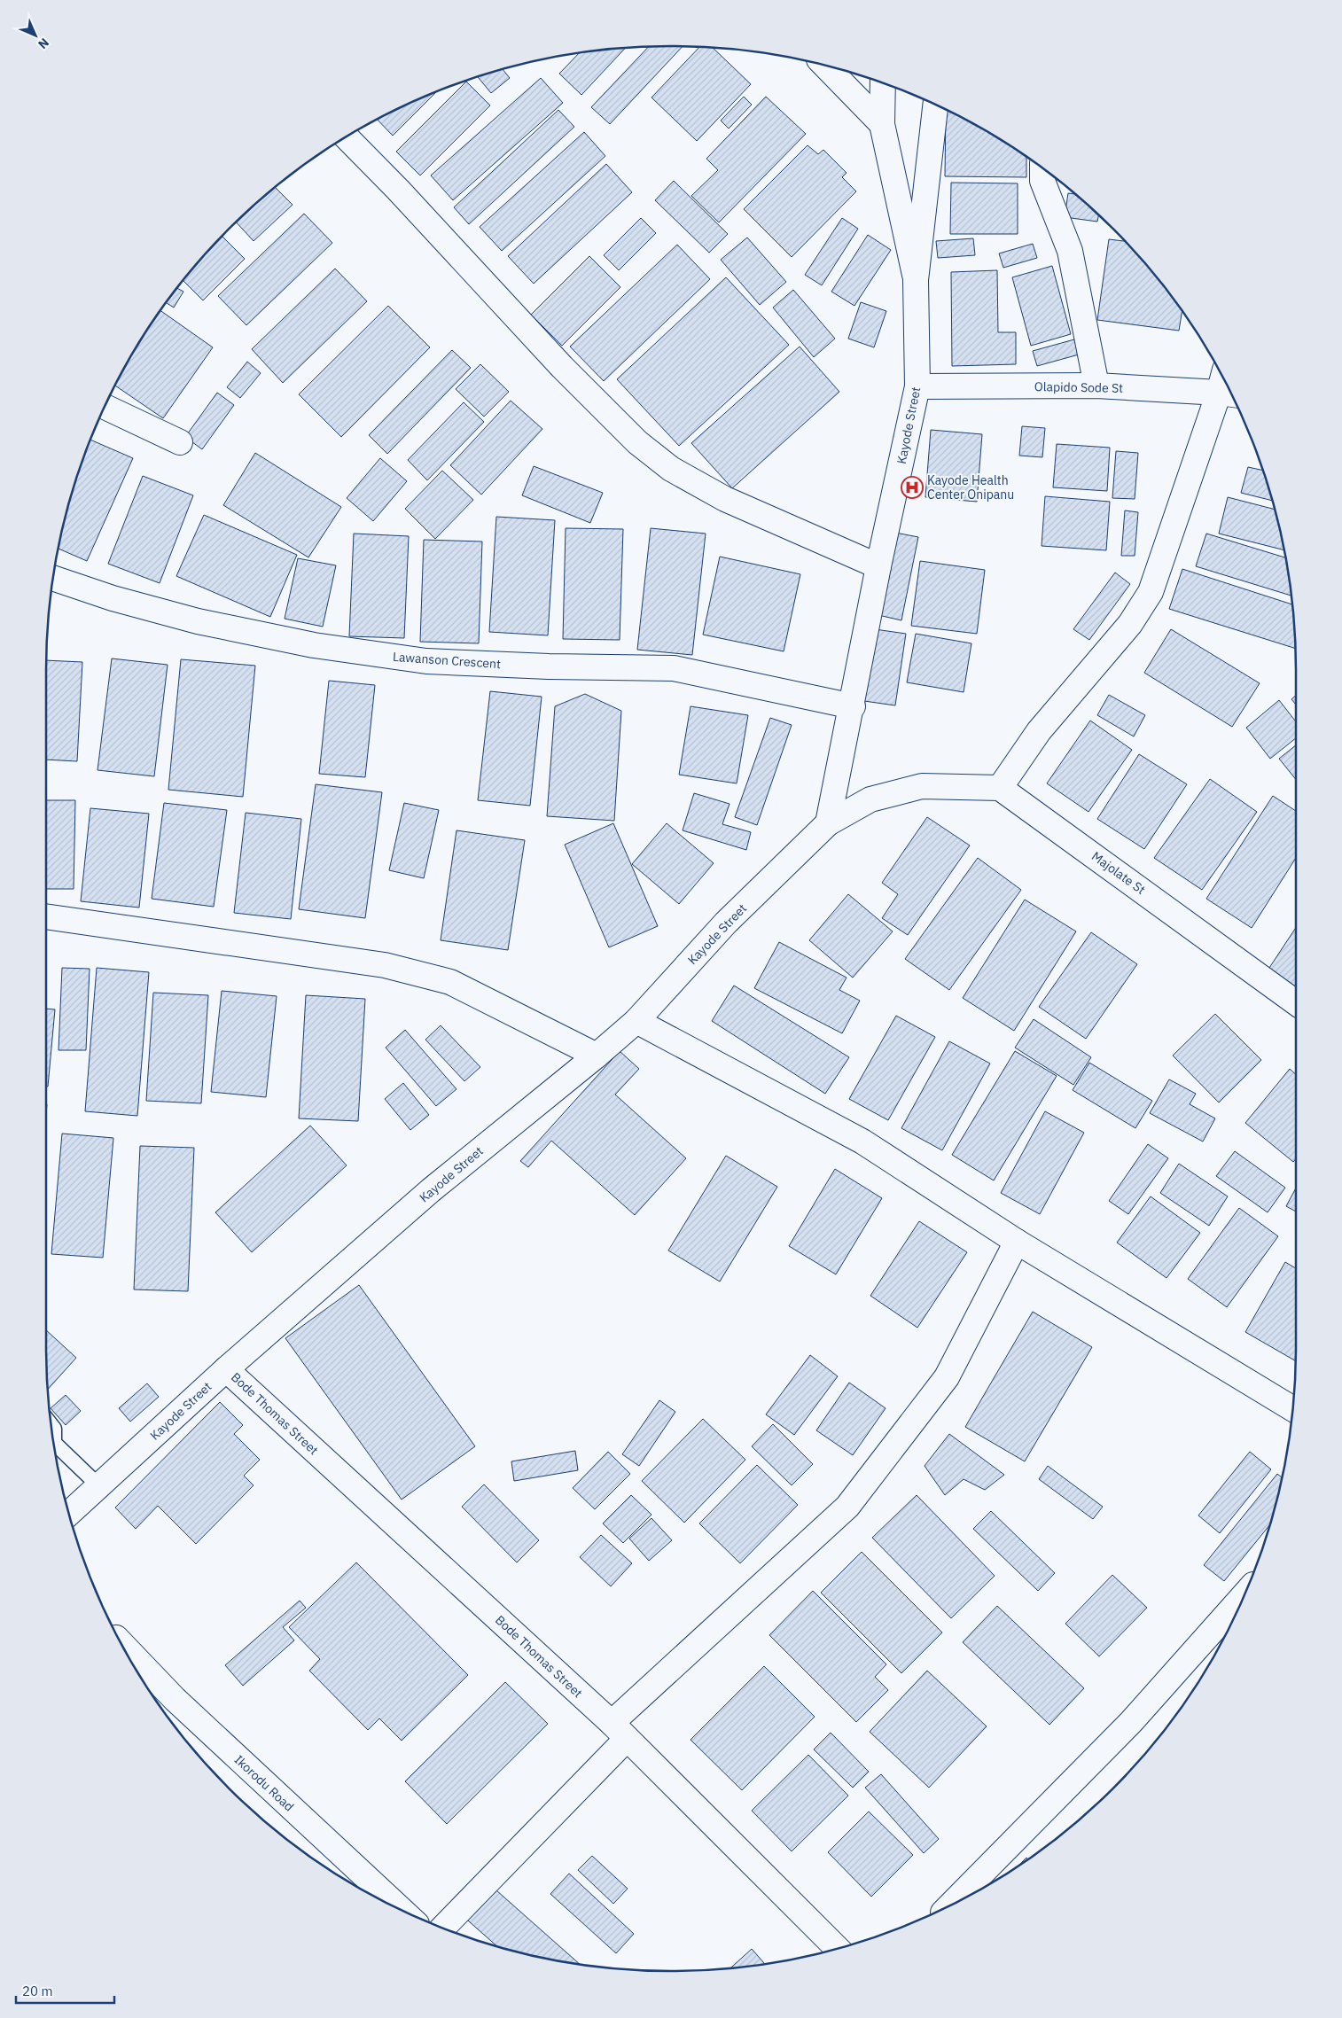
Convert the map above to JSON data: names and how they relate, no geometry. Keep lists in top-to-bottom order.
{
  "streets": {
    "street": [
      "Olapido Sode St",
      "Kayode Street",
      "Lawanson Crescent",
      "Majolate St",
      "Bode Thomas Street",
      "Ikorodu Road"
    ]
  },
  "crossings": [
    ["Olapido Sode St", "Kayode Street"],
    ["Kayode Street", "Lawanson Crescent"],
    ["Kayode Street", "Majolate St"],
    ["Kayode Street", "Bode Thomas Street"]
  ],
  "places": {
    "hospital": ["Kayode Health Center Onipanu"]
  },
  "scale_bar": "20 m",
  "north": "bottom right"
}
